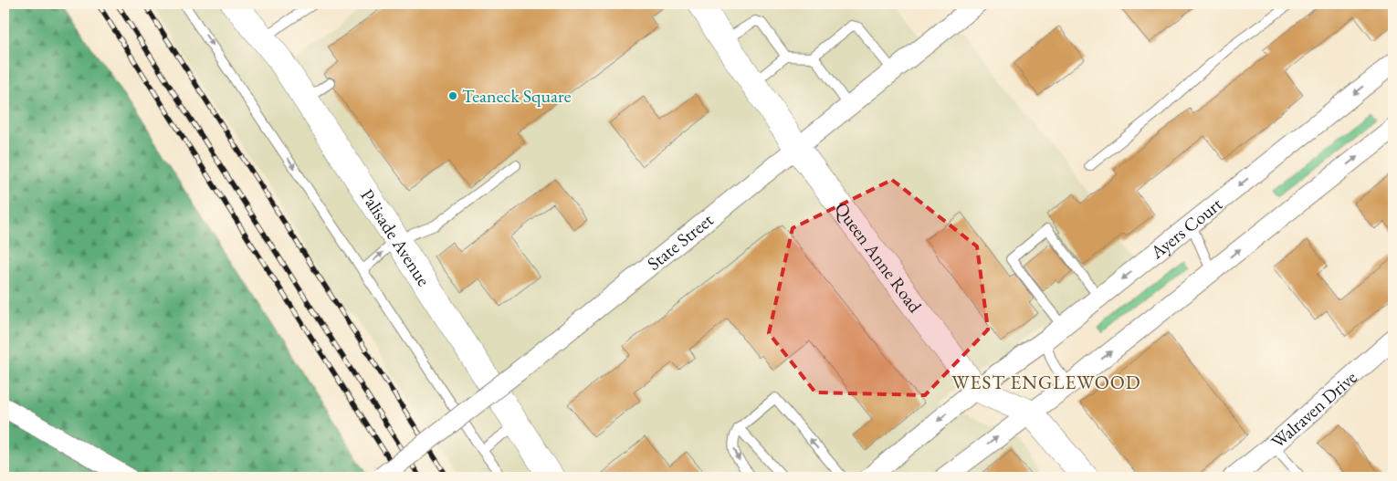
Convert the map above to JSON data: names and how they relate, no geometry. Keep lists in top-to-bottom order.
{
  "streets": {
    "street": [
      "Ayers Court",
      "Palisade Avenue",
      "State Street",
      "Queen Anne Road",
      "Walraven Drive"
    ]
  },
  "crossings": [
    ["Ayers Court", "Queen Anne Road"],
    ["State Street", "Queen Anne Road"]
  ],
  "districts": ["WEST ENGLEWOOD"],
  "places": ["Teaneck Square"]
}
